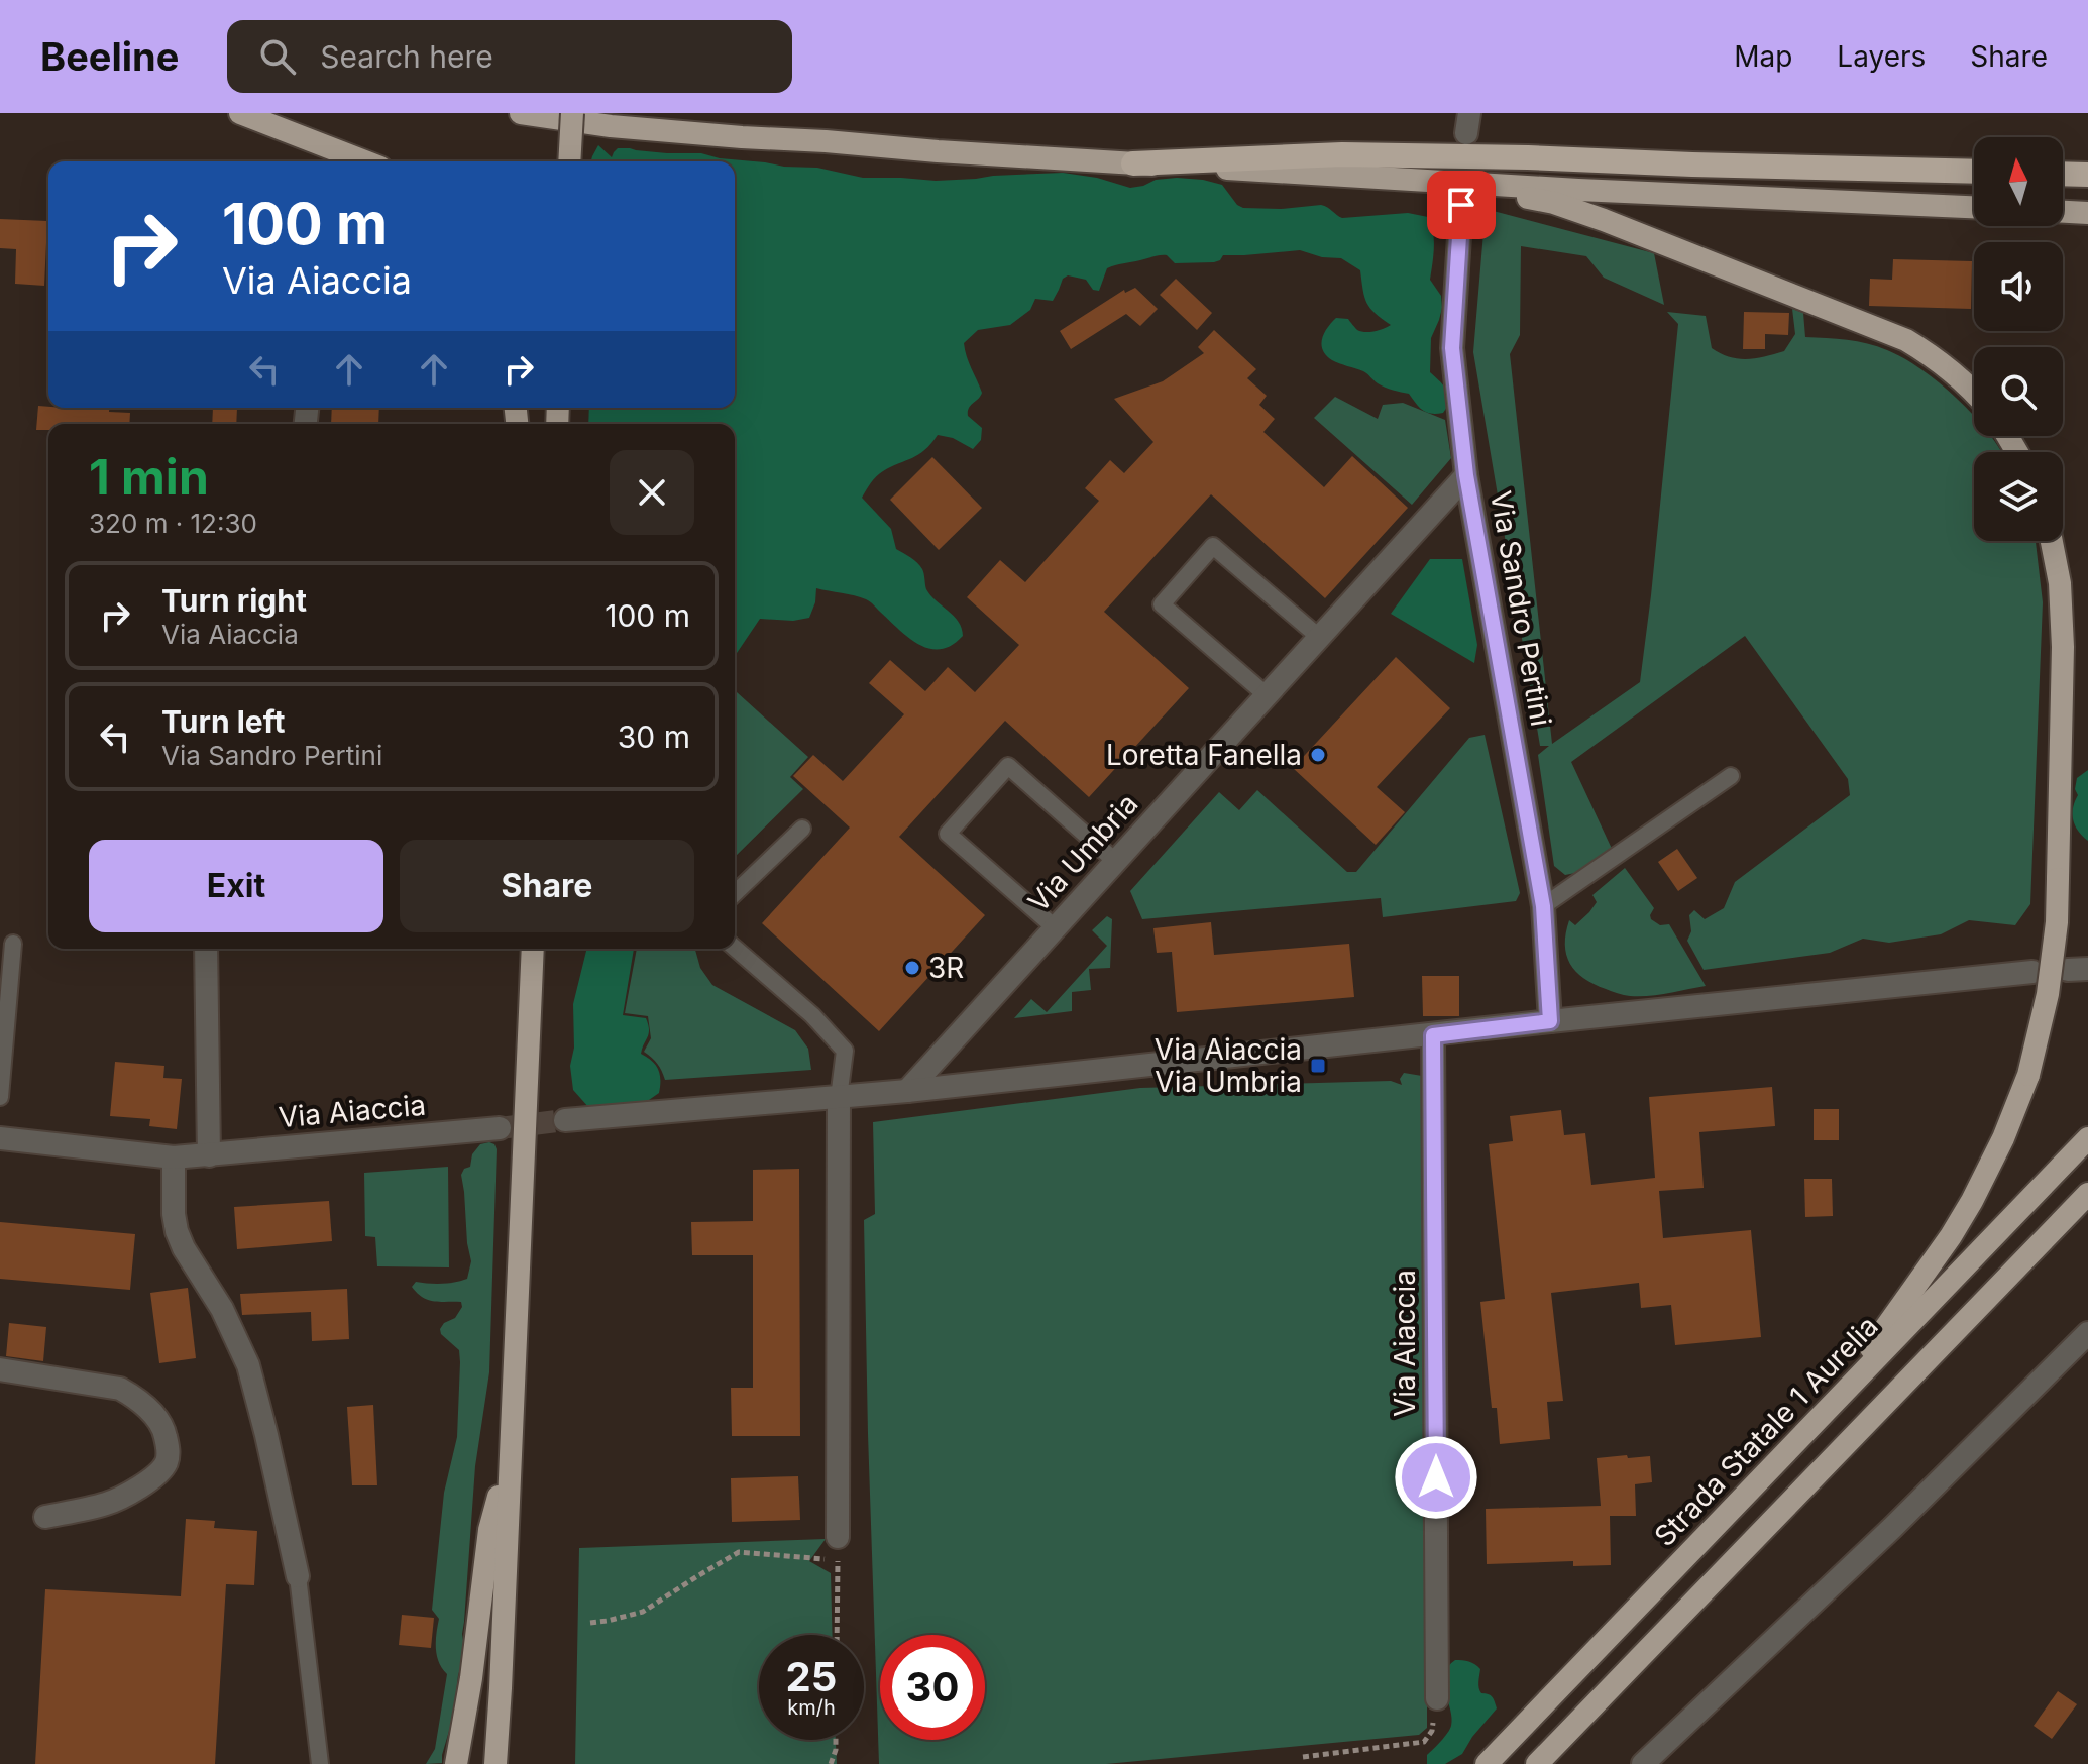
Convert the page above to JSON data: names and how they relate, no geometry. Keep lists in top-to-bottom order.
{
  "streets": {
    "highway": ["Strada Statale 1 Aurelia"],
    "street": ["Via Sandro Pertini", "Via Umbria", "Via Aiaccia"]
  },
  "crossings": [
    ["Via Sandro Pertini", "Via Umbria"]
  ],
  "places": {
    "other": ["Loretta Fanella", "3R"],
    "transit": ["Via Aiaccia Via Umbria"]
  },
  "north": "top",
  "page": {
    "header": "Beeline",
    "search": "Search here",
    "nav": ["Map", "Layers", "Share"],
    "turn": ["100 m", "Via Aiaccia"],
    "heading": ["1 min", "320 m · 12:30"],
    "list": [
      {
        "name": "Turn right",
        "note": "Via Aiaccia",
        "value": "100 m"
      },
      {
        "name": "Turn left",
        "note": "Via Sandro Pertini",
        "value": "30 m"
      }
    ],
    "buttons": ["Exit", "Share"],
    "speed": "25 km/h",
    "limit": "30"
  }
}
